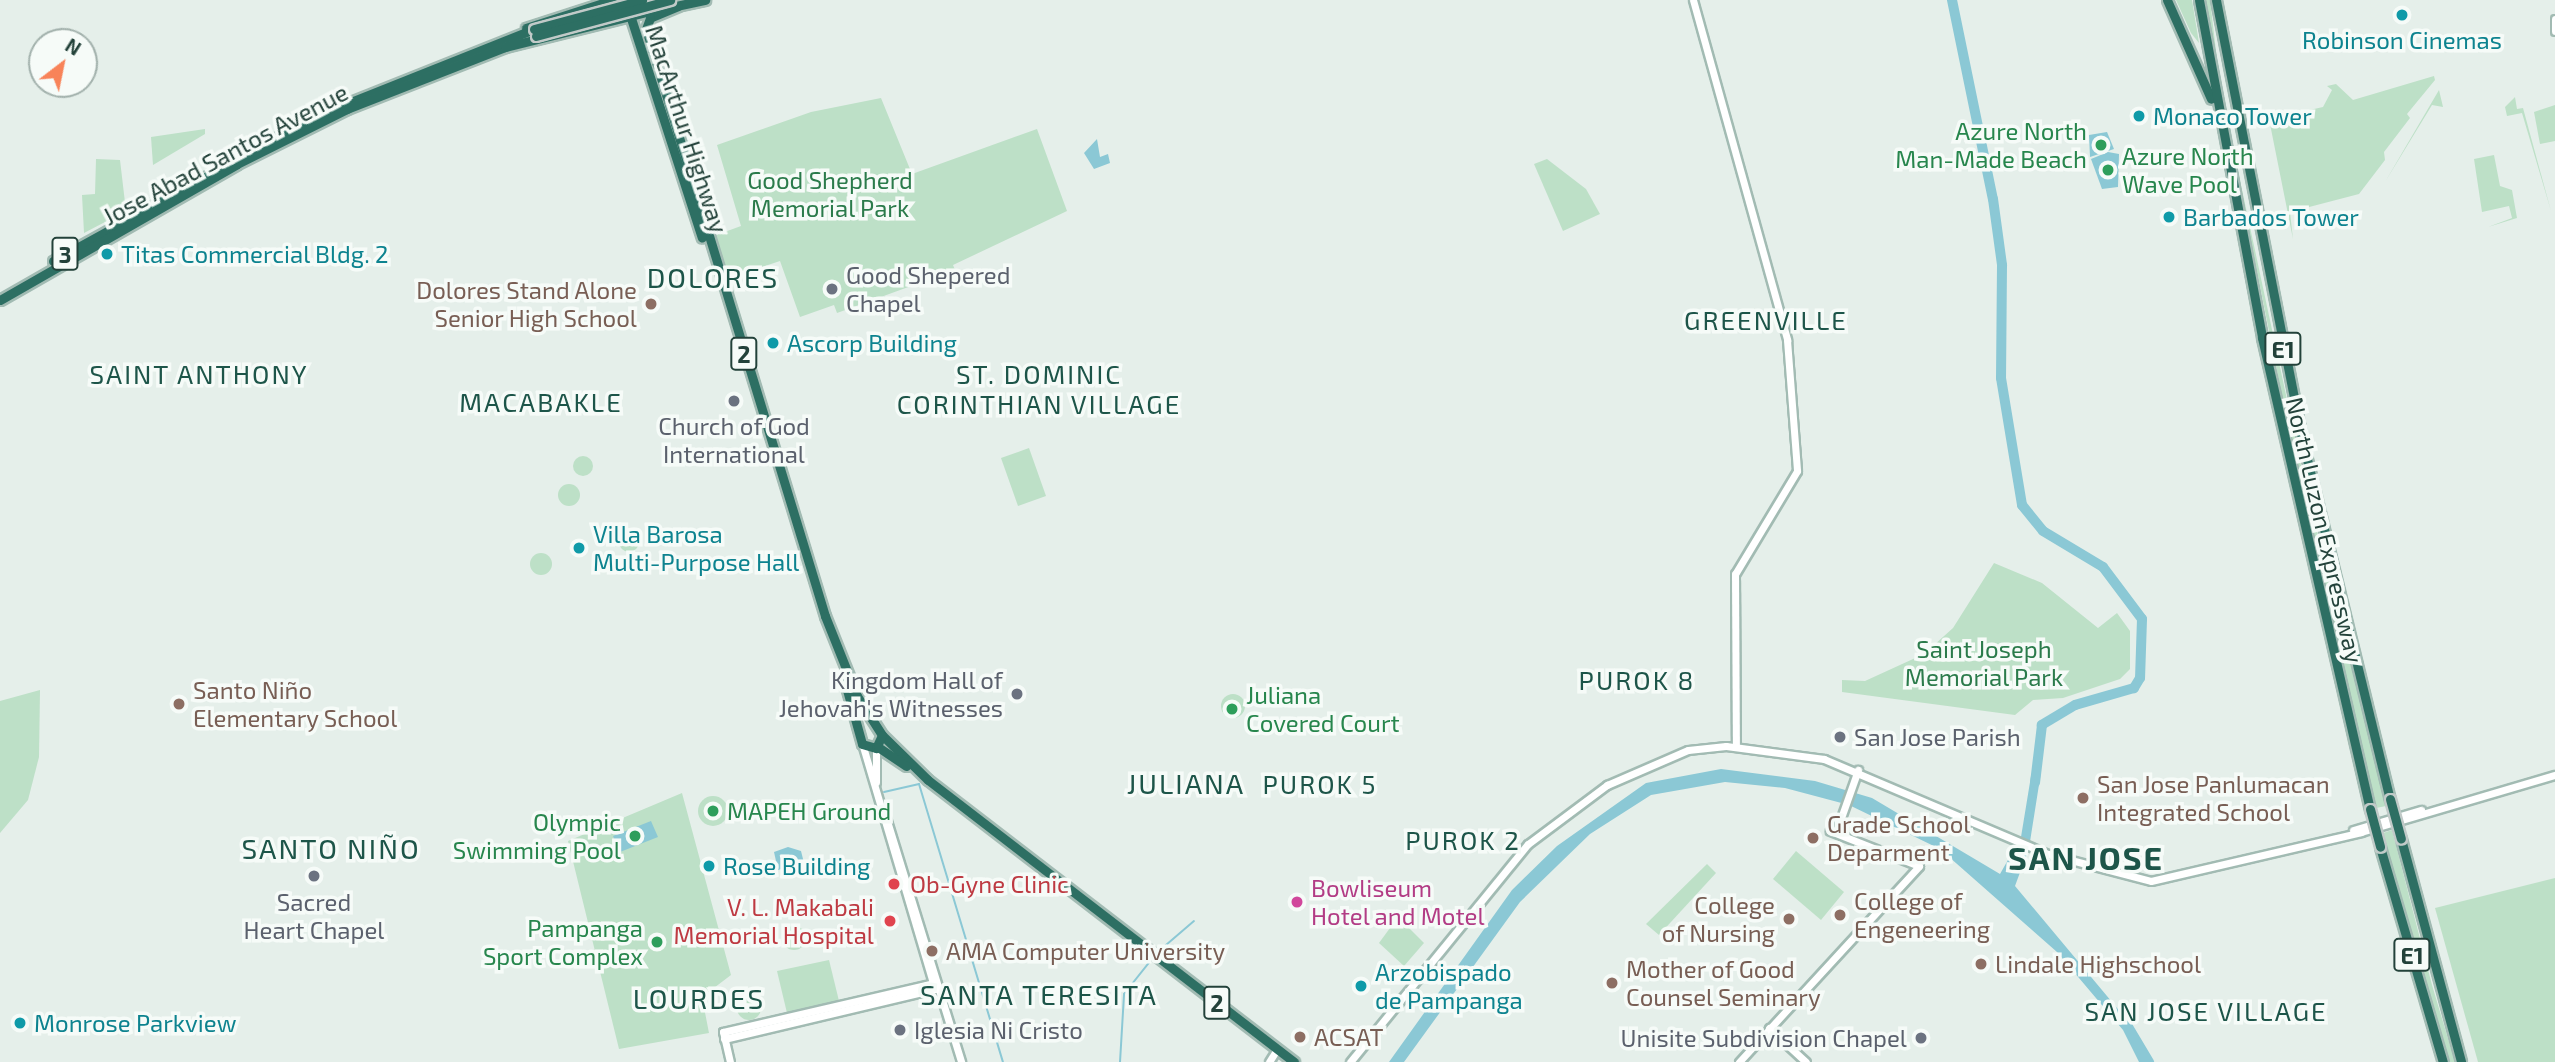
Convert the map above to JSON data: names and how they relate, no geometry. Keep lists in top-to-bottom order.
{
  "streets": {
    "highway": [
      "MacArthur Highway",
      "Jose Abad Santos Avenue",
      "3",
      "E1",
      "2",
      "North Luzon Expressway"
    ]
  },
  "crossings": [
    ["MacArthur Highway", "Jose Abad Santos Avenue"],
    ["Jose Abad Santos Avenue", "3"]
  ],
  "districts": [
    "DOLORES",
    "GREENVILLE",
    "SAINT ANTHONY",
    "ST. DOMINIC CORINTHIAN VILLAGE",
    "MACABAKLE",
    "PUROK 8",
    "JULIANA",
    "PUROK 5",
    "PUROK 2",
    "SANTO NIÑO",
    "SAN JOSE",
    "SANTA TERESITA",
    "LOURDES",
    "SAN JOSE VILLAGE"
  ],
  "parks": ["Good Shepherd Memorial Park", "Saint Joseph Memorial Park"],
  "places": [
    "Robinson Cinemas",
    "Monaco Tower",
    "Azure North Man-Made Beach",
    "Azure North Wave Pool",
    "Barbados Tower",
    "Titas Commercial Bldg. 2",
    "Good Shepered Chapel",
    "Dolores Stand Alone Senior High School",
    "Ascorp Building",
    "Church of God International",
    "Villa Barosa Multi-Purpose Hall",
    "Kingdom Hall of Jehovah's Witnesses",
    "Santo Niño Elementary School",
    "Juliana Covered Court",
    "San Jose Parish",
    "San Jose Panlumacan Integrated School",
    "MAPEH Ground",
    "Olympic Swimming Pool",
    "Grade School Deparment",
    "Rose Building",
    "Sacred Heart Chapel",
    "Ob-Gyne Clinic",
    "Bowliseum Hotel and Motel",
    "College of Engeneering",
    "College of Nursing",
    "V. L. Makabali Memorial Hospital",
    "Pampanga Sport Complex",
    "AMA Computer University",
    "Lindale Highschool",
    "Mother of Good Counsel Seminary",
    "Arzobispado de Pampanga",
    "Monrose Parkview",
    "Iglesia Ni Cristo",
    "ACSAT",
    "Unisite Subdivision Chapel"
  ],
  "north": "top right"
}
